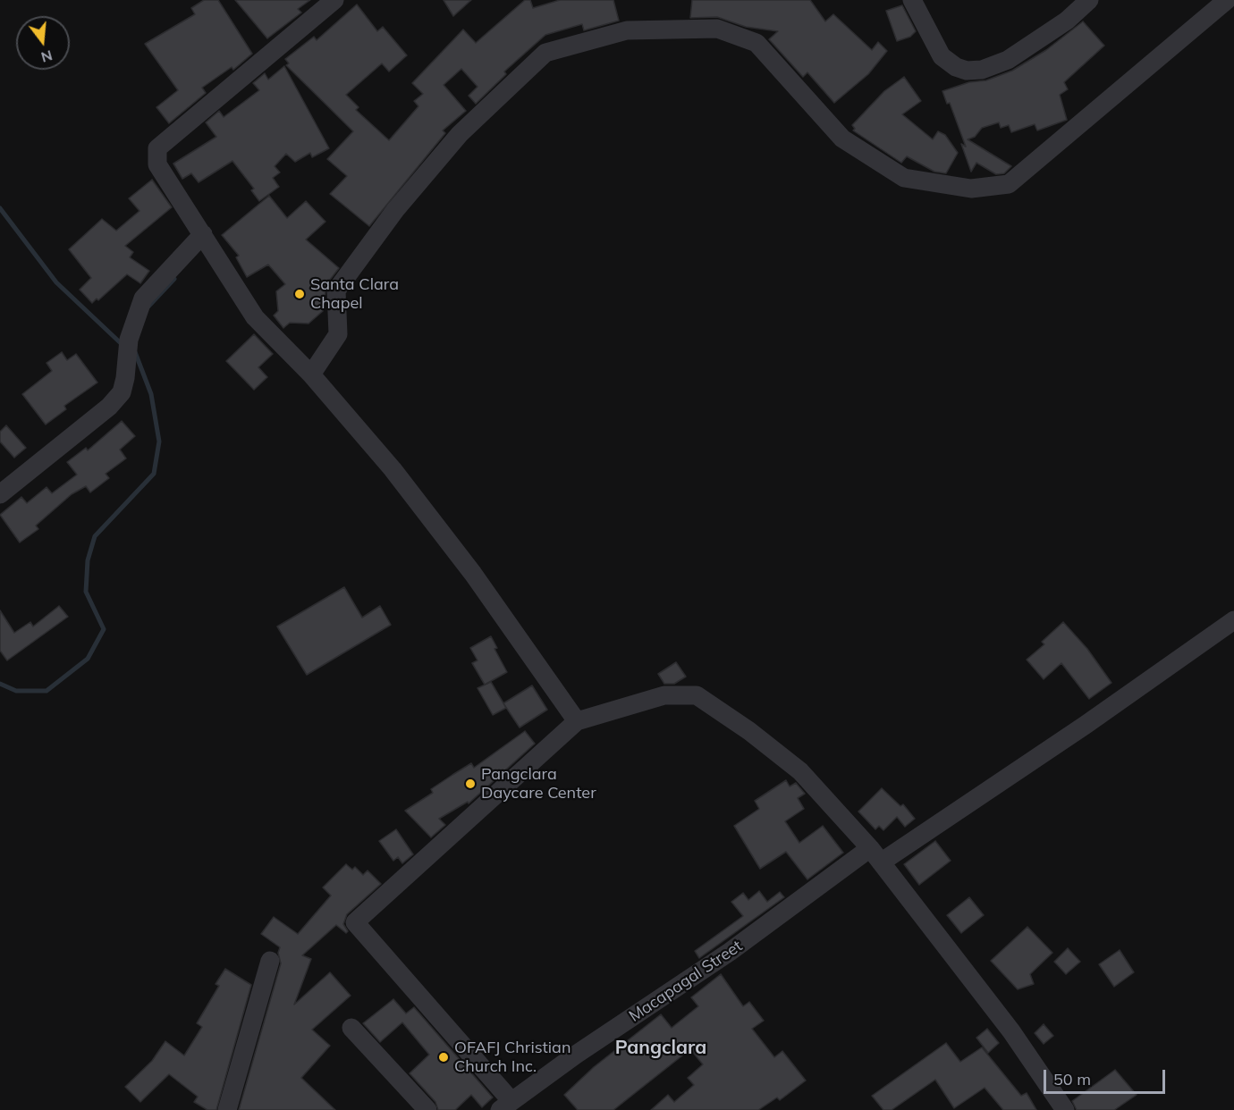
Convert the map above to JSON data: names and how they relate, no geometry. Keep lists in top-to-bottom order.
{
  "streets": {
    "street": ["Macapagal Street"]
  },
  "districts": ["Pangclara"],
  "places": ["Santa Clara Chapel", "Pangclara Daycare Center", "OFAFJ Christian Church Inc."],
  "scale_bar": "50 m",
  "north": "bottom"
}
